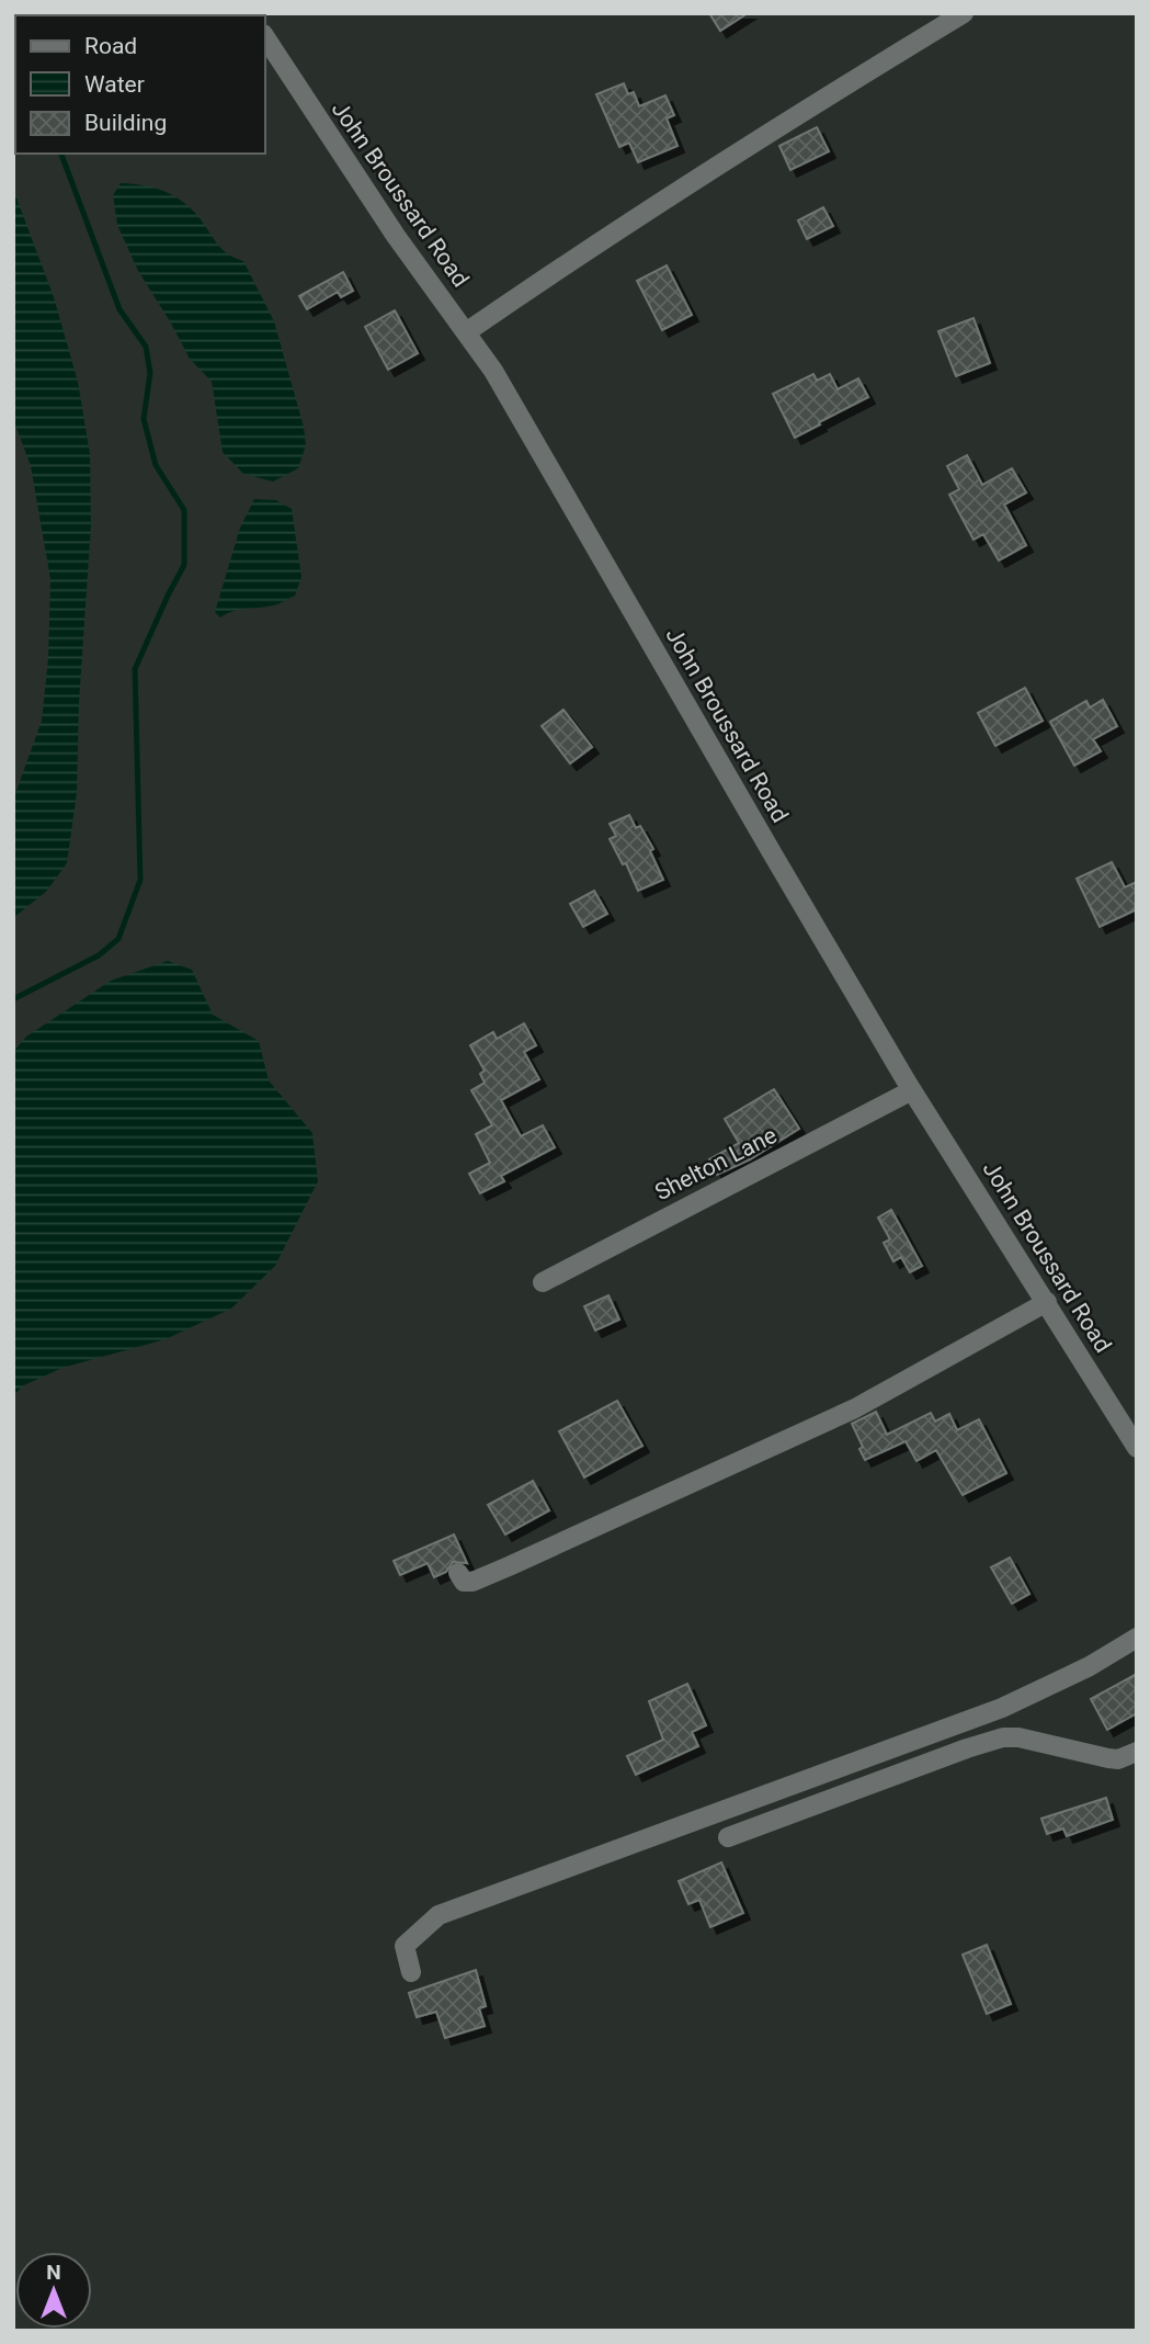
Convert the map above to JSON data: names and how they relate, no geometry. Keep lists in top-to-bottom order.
{
  "streets": {
    "street": ["John Broussard Road", "Shelton Lane"]
  },
  "crossings": [
    ["John Broussard Road", "Shelton Lane"]
  ],
  "legend": ["Road", "Water", "Building"],
  "north": "top"
}
